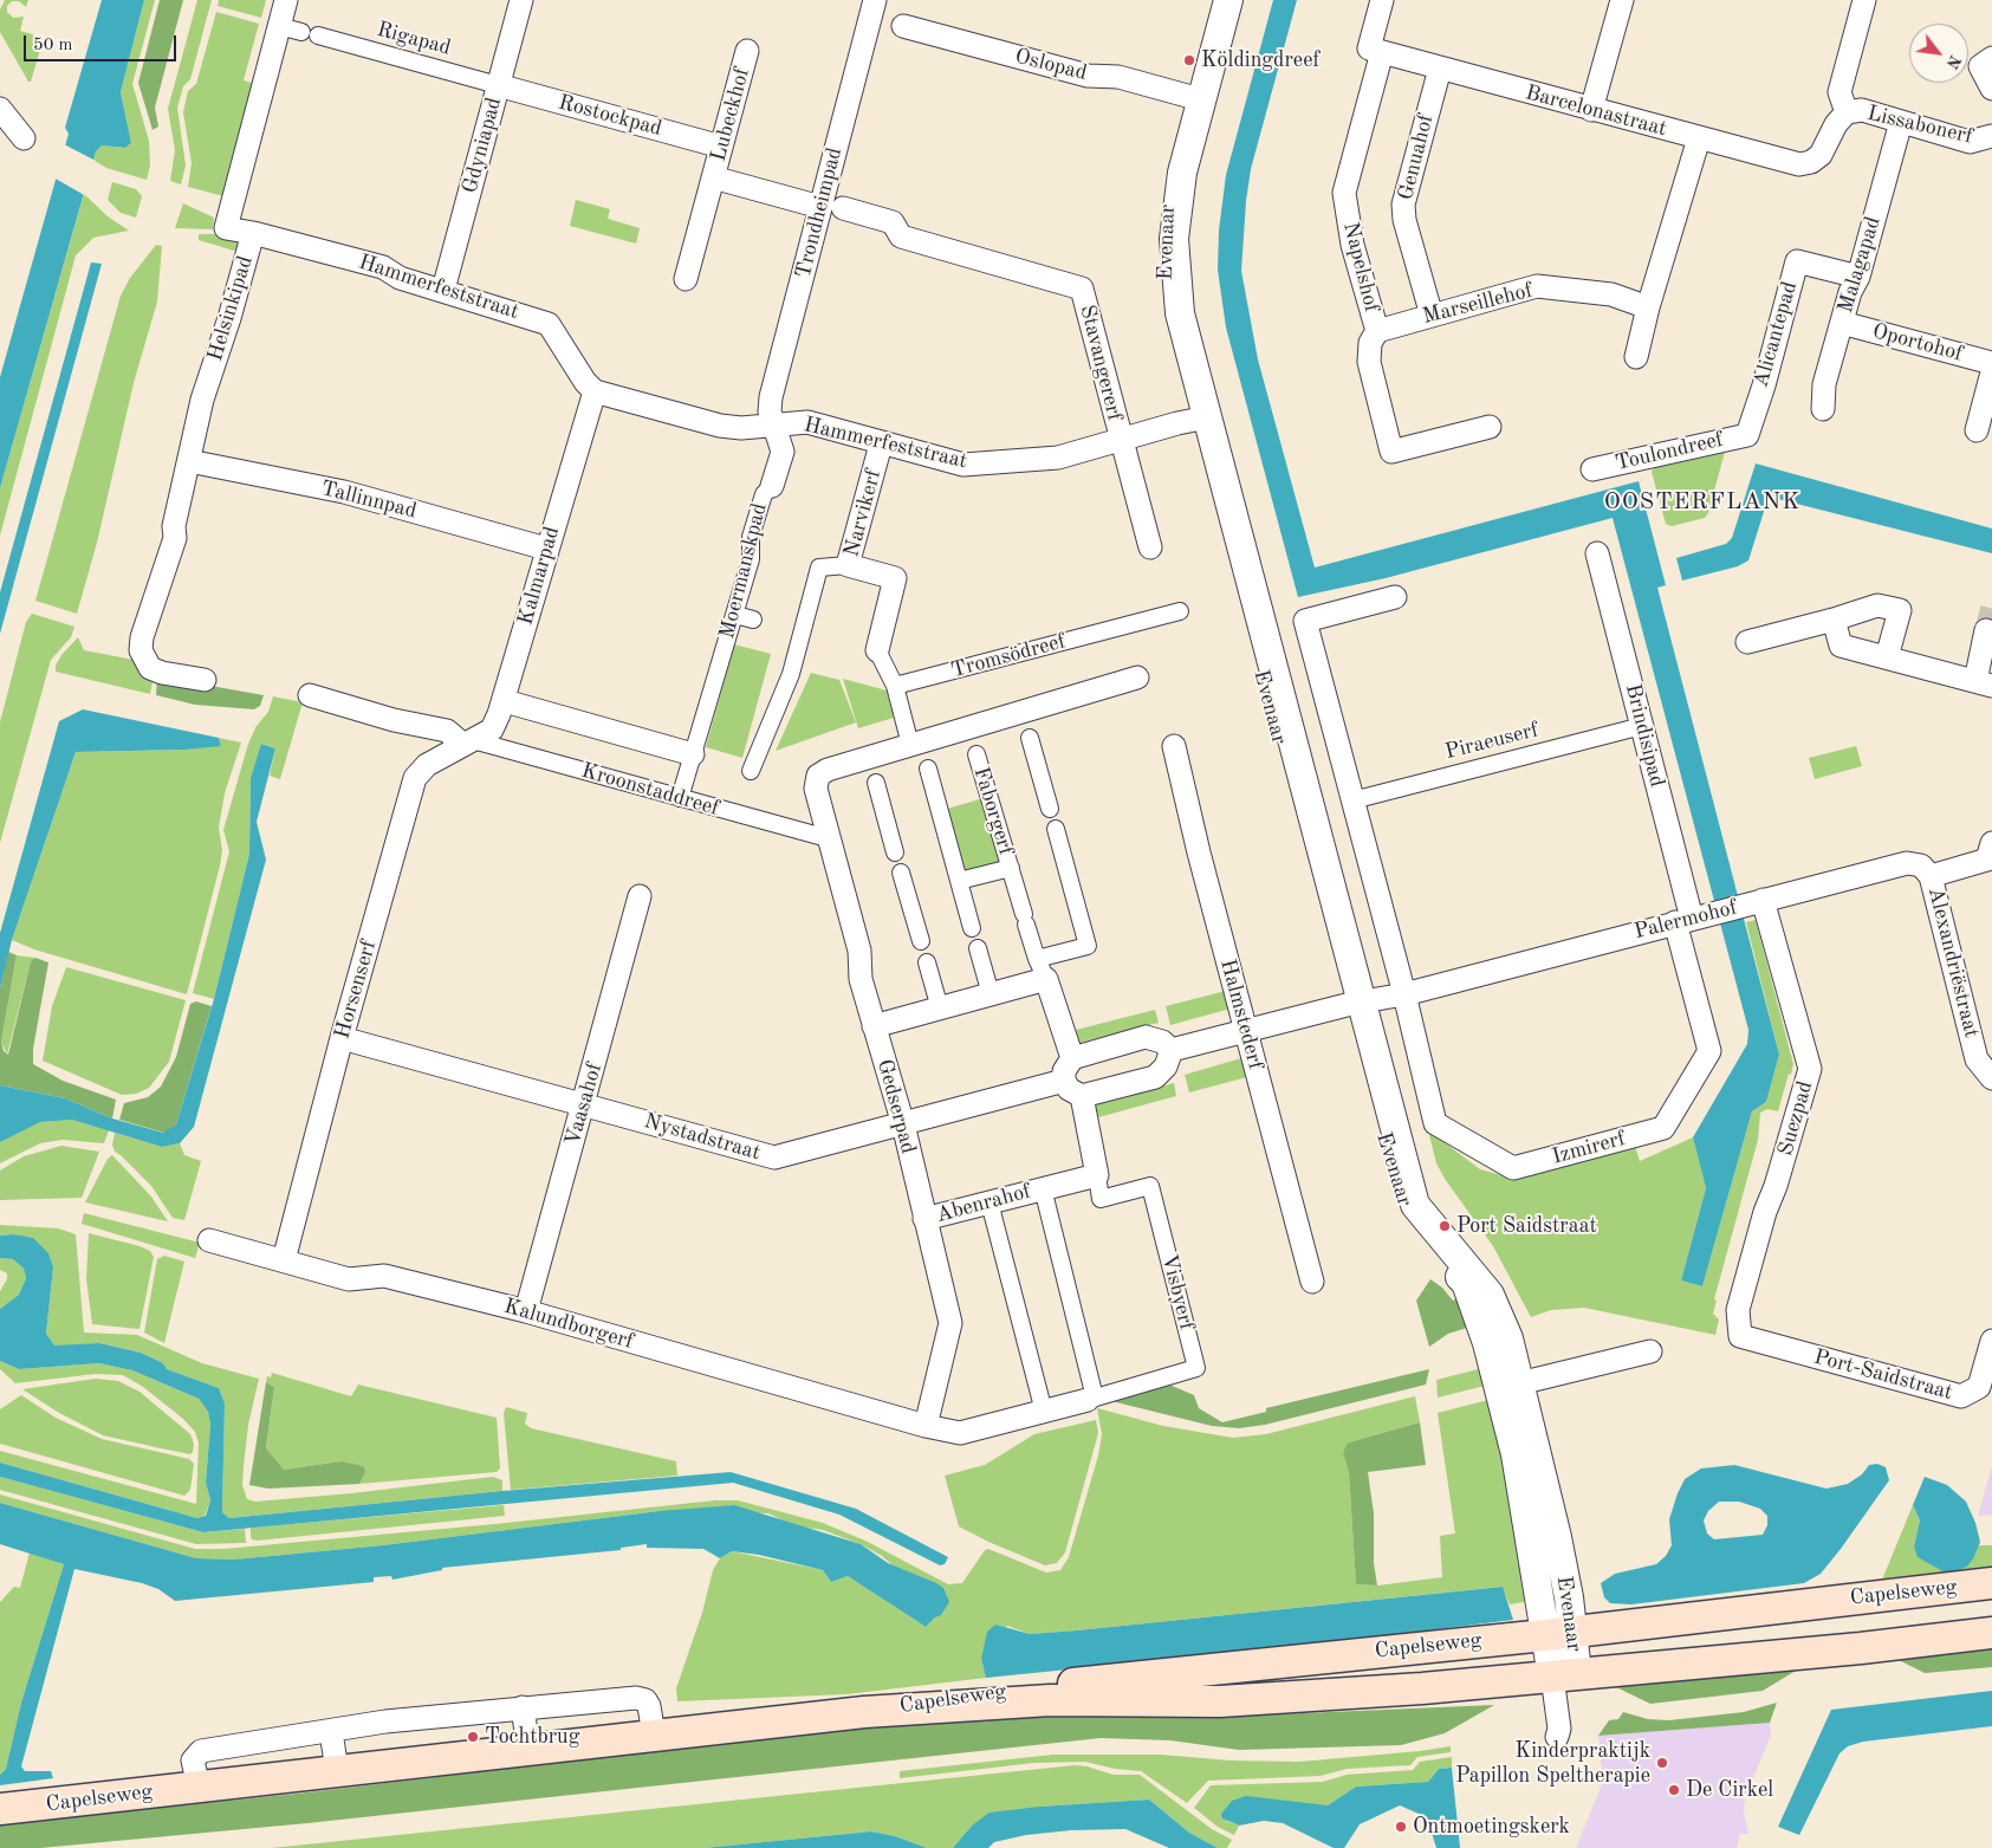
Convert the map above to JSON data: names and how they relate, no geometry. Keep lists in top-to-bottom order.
{
  "streets": {
    "main road": ["Capelseweg"],
    "street": [
      "Rigapad",
      "Oslopad",
      "Barcelonastraat",
      "Lubeckhof",
      "Rostockpad",
      "Lissabonerf",
      "Gdyniapad",
      "Genuahof",
      "Trondheimpad",
      "Evenaar",
      "Malagapad",
      "Napelshof",
      "Hammerfeststraat",
      "Marseillehof",
      "Helsinkipad",
      "Alicantepad",
      "Oportohof",
      "Stavangererf",
      "Toulondreef",
      "Tallinnpad",
      "Narvikerf",
      "Moermanskpad",
      "Kalmarpad",
      "Tromsödreef",
      "Brindisipad",
      "Piraeuserf",
      "Kroonstaddreef",
      "Faborgerf",
      "Palermohof",
      "Alexandriëstraat",
      "Horsenserf",
      "Halmstederf",
      "Vaasahof",
      "Gedserpad",
      "Suezpad",
      "Nystadstraat",
      "Izmirerf",
      "Abenrahof",
      "Visbyerf",
      "Kalundborgerf",
      "Port-Saidstraat"
    ]
  },
  "crossings": [
    ["Rigapad", "Rostockpad"],
    ["Rigapad", "Gdyniapad"],
    ["Rigapad", "Helsinkipad"],
    ["Oslopad", "Evenaar"],
    ["Barcelonastraat", "Lissabonerf"],
    ["Barcelonastraat", "Genuahof"],
    ["Barcelonastraat", "Napelshof"],
    ["Lubeckhof", "Rostockpad"],
    ["Lubeckhof", "Trondheimpad"],
    ["Lubeckhof", "Stavangererf"],
    ["Rostockpad", "Gdyniapad"],
    ["Lissabonerf", "Malagapad"],
    ["Gdyniapad", "Hammerfeststraat"],
    ["Genuahof", "Marseillehof"],
    ["Trondheimpad", "Hammerfeststraat"],
    ["Trondheimpad", "Stavangererf"],
    ["Trondheimpad", "Moermanskpad"],
    ["Evenaar", "Hammerfeststraat"],
    ["Evenaar", "Palermohof"],
    ["Evenaar", "Capelseweg"],
    ["Malagapad", "Alicantepad"],
    ["Malagapad", "Oportohof"],
    ["Napelshof", "Marseillehof"],
    ["Hammerfeststraat", "Helsinkipad"],
    ["Hammerfeststraat", "Stavangererf"],
    ["Hammerfeststraat", "Narvikerf"],
    ["Hammerfeststraat", "Moermanskpad"],
    ["Hammerfeststraat", "Kalmarpad"],
    ["Helsinkipad", "Tallinnpad"],
    ["Alicantepad", "Toulondreef"],
    ["Tallinnpad", "Kalmarpad"],
    ["Moermanskpad", "Kroonstaddreef"],
    ["Kalmarpad", "Kroonstaddreef"],
    ["Kalmarpad", "Horsenserf"],
    ["Brindisipad", "Piraeuserf"],
    ["Brindisipad", "Palermohof"],
    ["Brindisipad", "Izmirerf"],
    ["Kroonstaddreef", "Horsenserf"],
    ["Kroonstaddreef", "Gedserpad"],
    ["Palermohof", "Alexandriëstraat"],
    ["Palermohof", "Suezpad"],
    ["Palermohof", "Izmirerf"],
    ["Horsenserf", "Nystadstraat"],
    ["Horsenserf", "Kalundborgerf"],
    ["Vaasahof", "Nystadstraat"],
    ["Vaasahof", "Kalundborgerf"],
    ["Gedserpad", "Nystadstraat"],
    ["Gedserpad", "Abenrahof"],
    ["Gedserpad", "Visbyerf"],
    ["Gedserpad", "Kalundborgerf"],
    ["Suezpad", "Port-Saidstraat"],
    ["Abenrahof", "Visbyerf"],
    ["Visbyerf", "Kalundborgerf"]
  ],
  "districts": ["OOSTERFLANK"],
  "places": [
    "Köldingdreef",
    "Port Saidstraat",
    "Tochtbrug",
    "Kinderpraktijk Papillon Speltherapie",
    "De Cirkel",
    "Ontmoetingskerk"
  ],
  "scale_bar": "50 m",
  "north": "bottom right"
}
